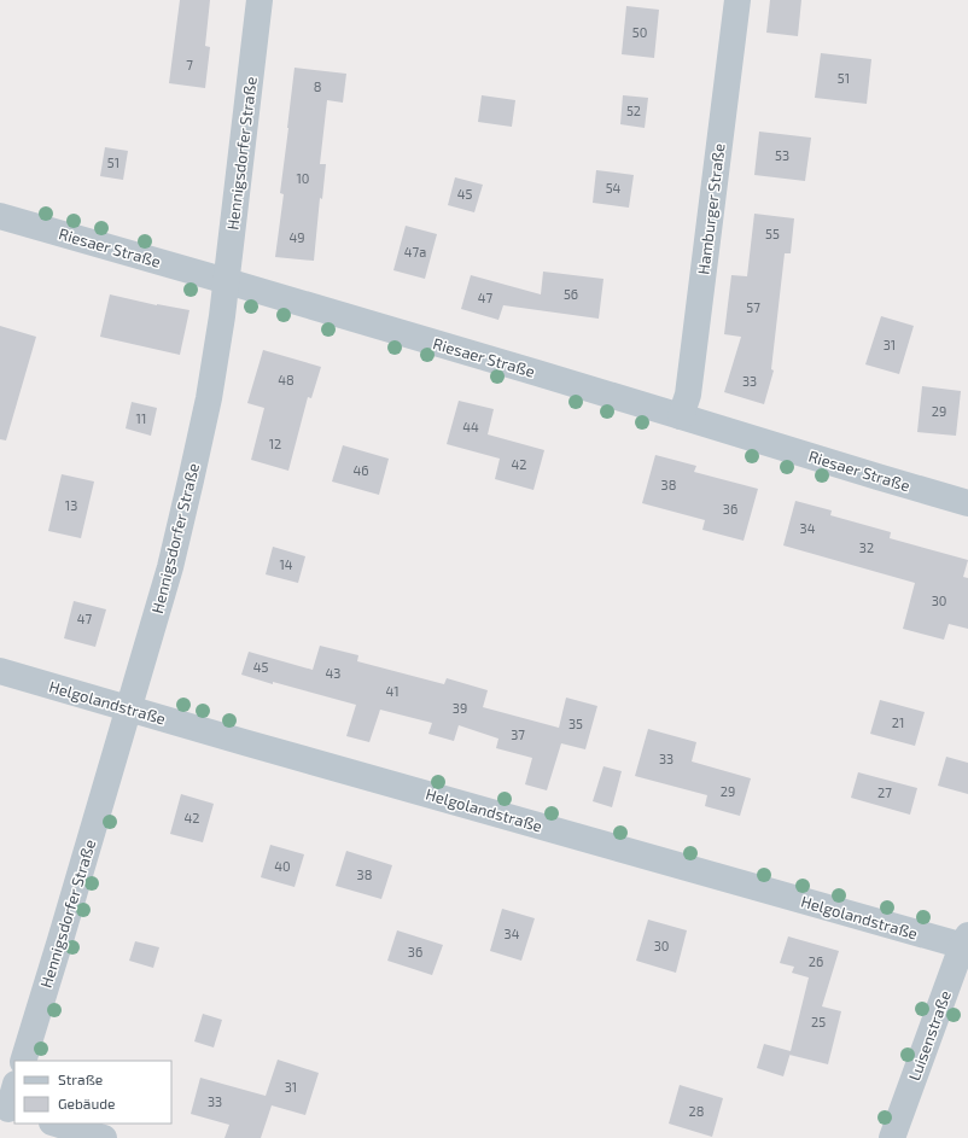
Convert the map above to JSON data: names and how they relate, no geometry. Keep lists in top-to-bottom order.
{
  "streets": {
    "street": [
      "Hennigsdorfer Straße",
      "Hamburger Straße",
      "Riesaer Straße",
      "Helgolandstraße",
      "Luisenstraße"
    ]
  },
  "crossings": [
    ["Hennigsdorfer Straße", "Riesaer Straße"],
    ["Hennigsdorfer Straße", "Helgolandstraße"],
    ["Hamburger Straße", "Riesaer Straße"],
    ["Helgolandstraße", "Luisenstraße"]
  ],
  "house_numbers": [
    "50",
    "7",
    "51",
    "8",
    "52",
    "53",
    "51",
    "10",
    "54",
    "45",
    "55",
    "49",
    "47a",
    "56",
    "47",
    "57",
    "31",
    "48",
    "33",
    "29",
    "11",
    "44",
    "12",
    "42",
    "46",
    "38",
    "13",
    "36",
    "34",
    "32",
    "14",
    "30",
    "47",
    "45",
    "43",
    "41",
    "39",
    "21",
    "35",
    "37",
    "33",
    "29",
    "27",
    "42",
    "40",
    "38",
    "34",
    "30",
    "36",
    "26",
    "25",
    "31",
    "33",
    "28"
  ],
  "legend": ["Straße", "Gebäude"]
}
